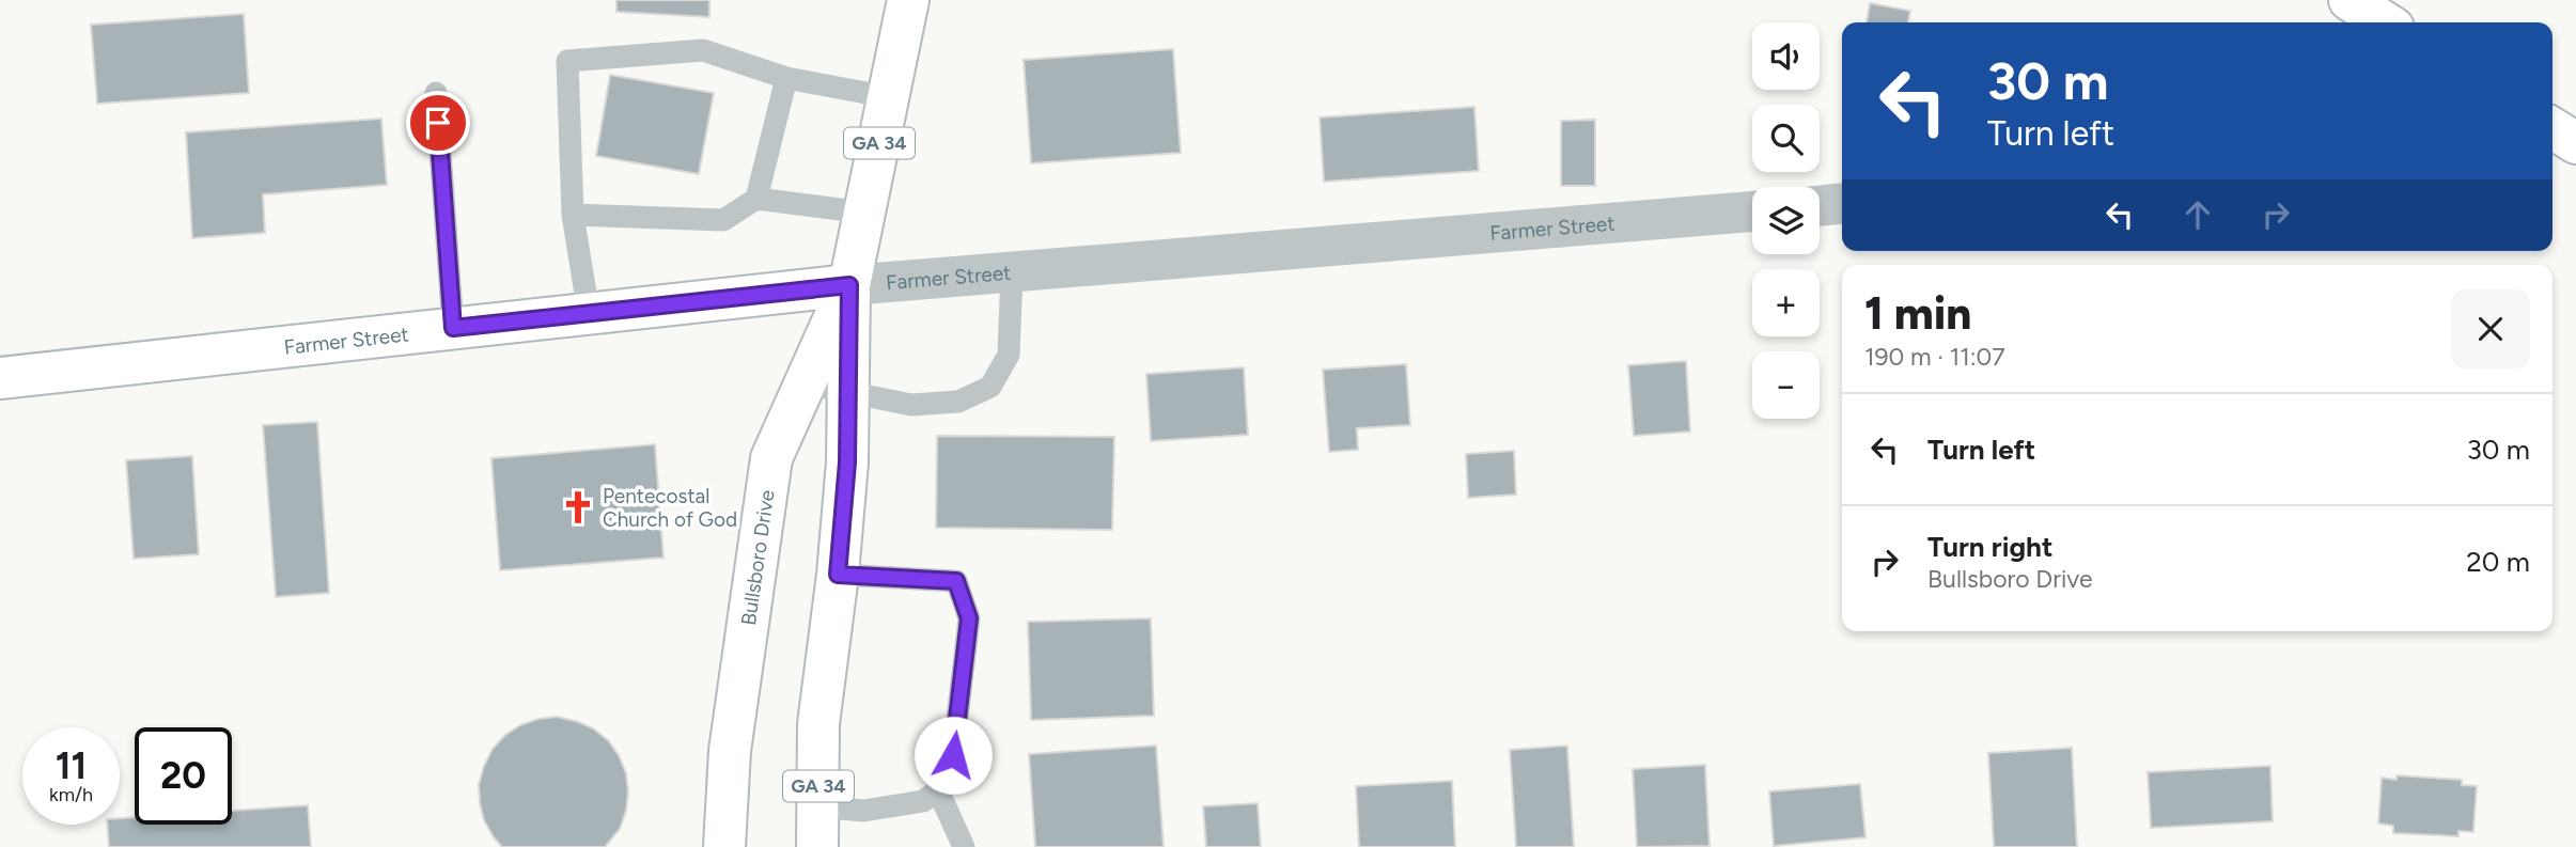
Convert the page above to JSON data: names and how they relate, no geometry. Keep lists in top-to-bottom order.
{
  "streets": {
    "main road": ["GA 34", "Farmer Street", "Bullsboro Drive"]
  },
  "crossings": [
    ["Farmer Street", "Bullsboro Drive"]
  ],
  "places": {
    "church": ["Pentecostal Church of God"]
  },
  "page": {
    "map_buttons": ["+", "−"],
    "turn": ["30 m", "Turn left"],
    "heading": ["1 min", "190 m · 11:07"],
    "list": [
      {
        "name": "Turn left",
        "value": "30 m"
      },
      {
        "name": "Turn right",
        "note": "Bullsboro Drive",
        "value": "20 m"
      }
    ],
    "speed": "11 km/h",
    "limit": "20"
  }
}
